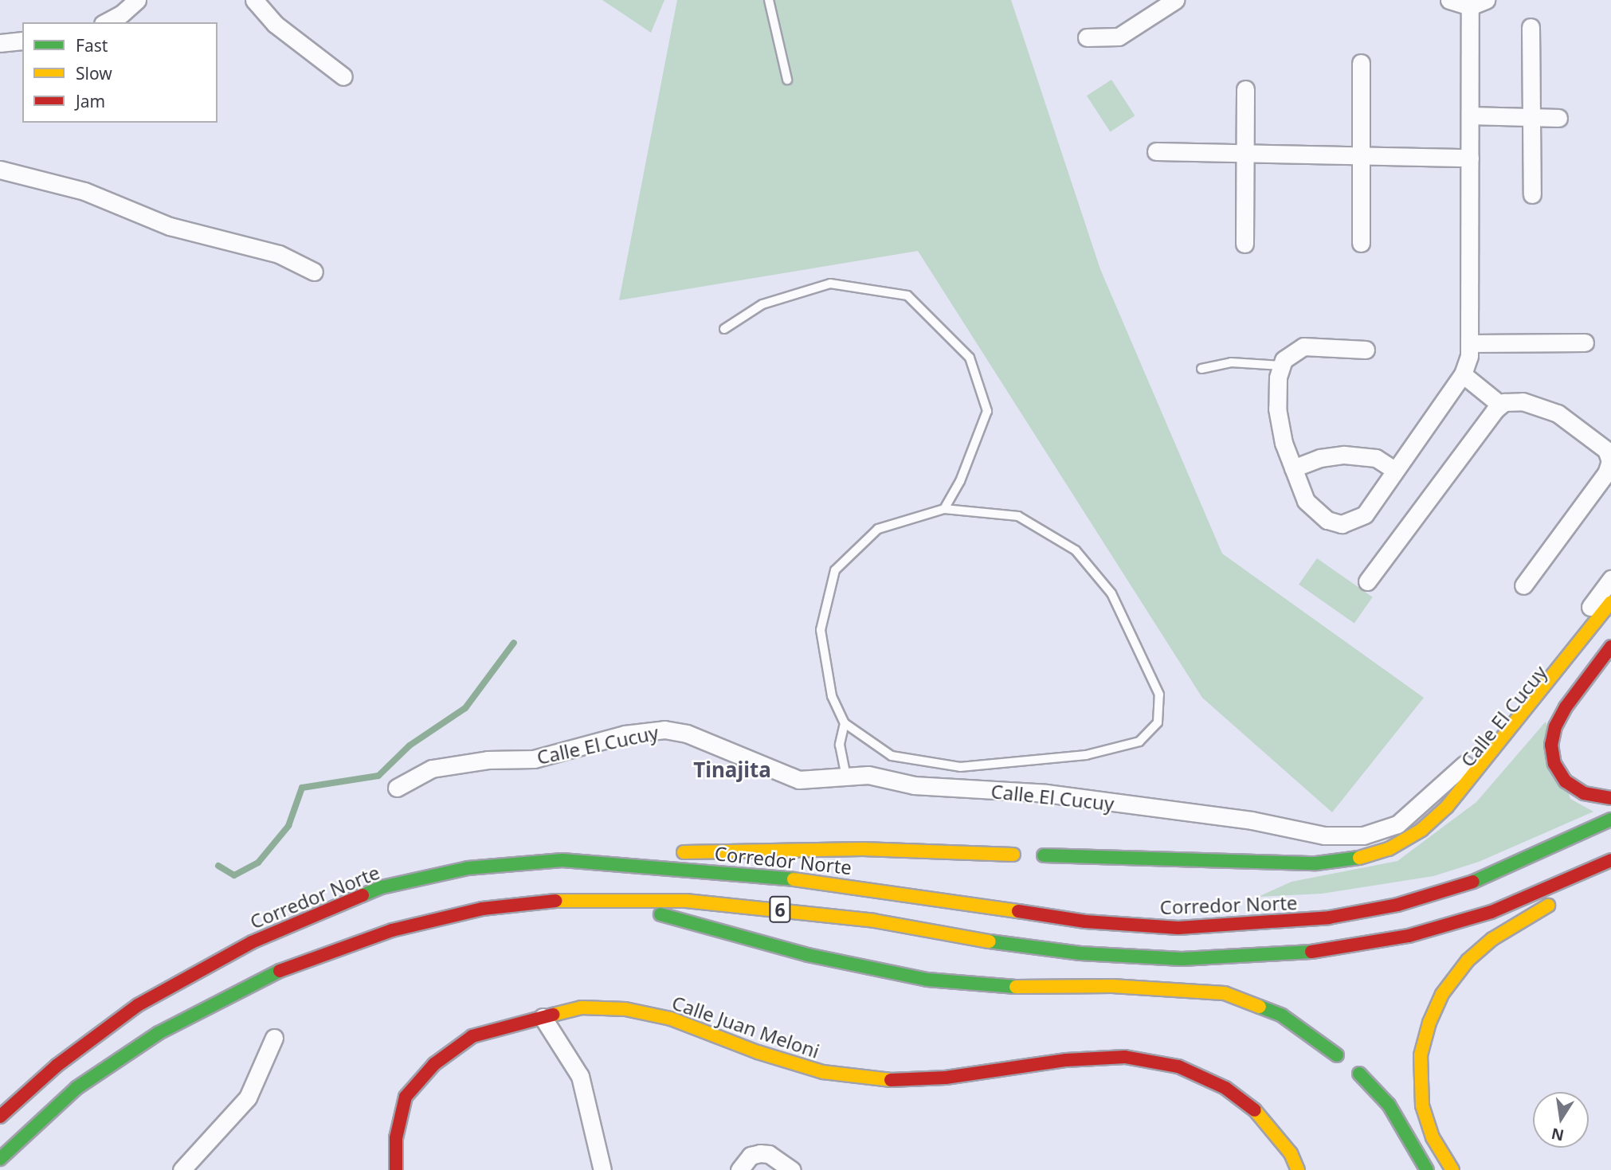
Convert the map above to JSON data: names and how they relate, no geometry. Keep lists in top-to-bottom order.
{
  "streets": {
    "main road": ["Corredor Norte", "6", "Calle Juan Meloni"],
    "street": ["Calle El Cucuy"]
  },
  "districts": ["Tinajita"],
  "legend": ["Fast", "Slow", "Jam"],
  "north": "bottom"
}
